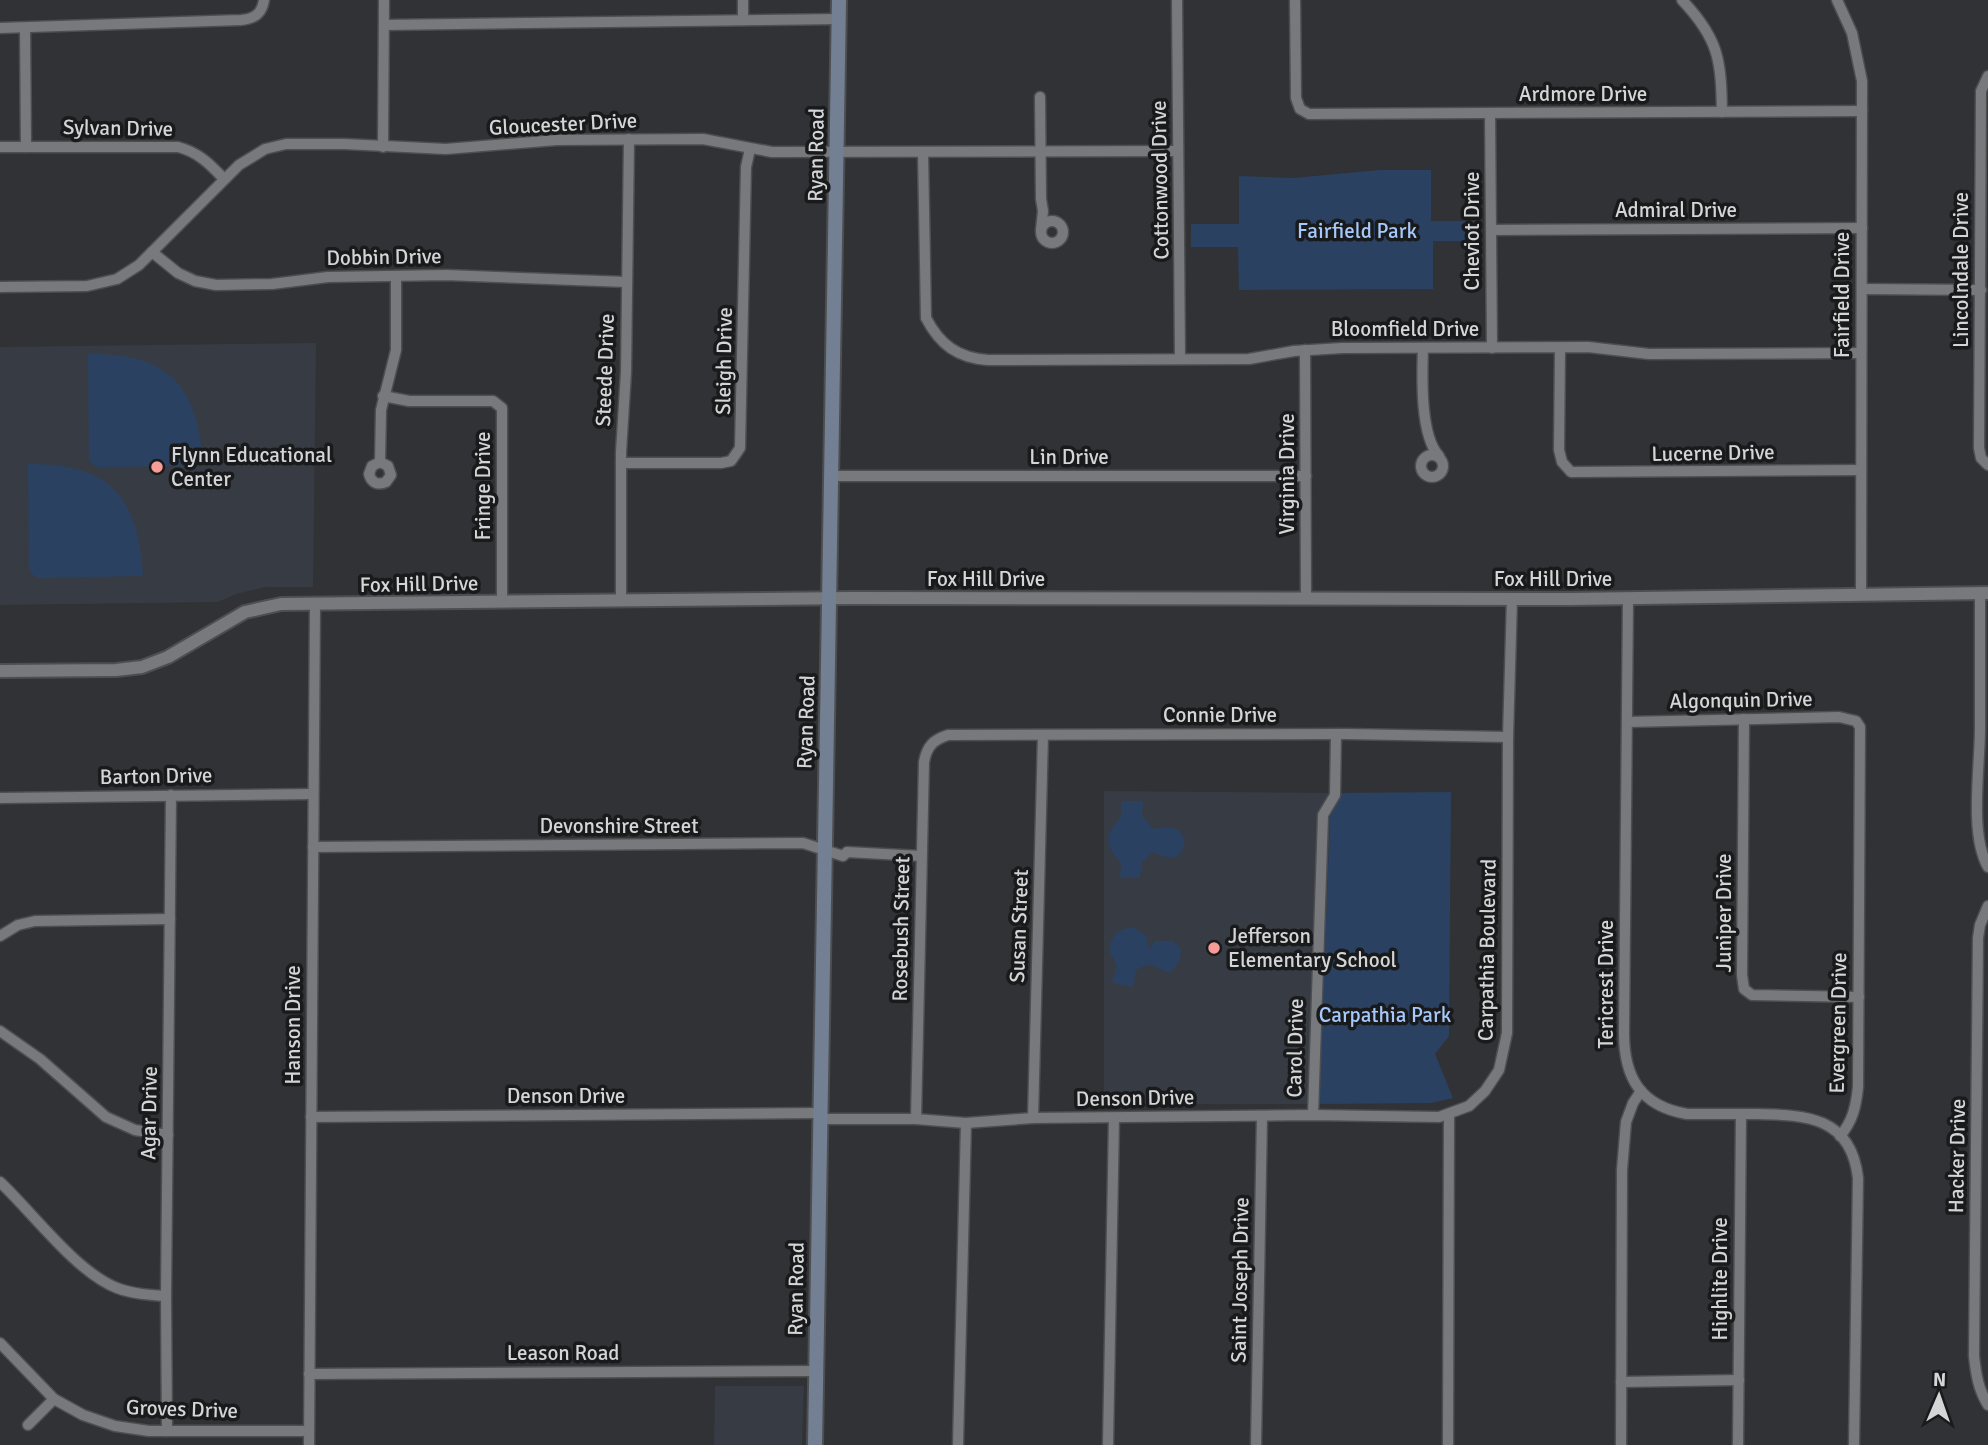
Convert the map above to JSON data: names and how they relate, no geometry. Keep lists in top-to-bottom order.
{
  "streets": {
    "main road": ["Ryan Road"],
    "street": [
      "Ardmore Drive",
      "Gloucester Drive",
      "Sylvan Drive",
      "Cottonwood Drive",
      "Admiral Drive",
      "Cheviot Drive",
      "Dobbin Drive",
      "Lincolndale Drive",
      "Fairfield Drive",
      "Bloomfield Drive",
      "Sleigh Drive",
      "Steede Drive",
      "Lucerne Drive",
      "Lin Drive",
      "Virginia Drive",
      "Fringe Drive",
      "Fox Hill Drive",
      "Algonquin Drive",
      "Connie Drive",
      "Barton Drive",
      "Devonshire Street",
      "Juniper Drive",
      "Susan Street",
      "Rosebush Street",
      "Carpathia Boulevard",
      "Tericrest Drive",
      "Evergreen Drive",
      "Hanson Drive",
      "Carol Drive",
      "Denson Drive",
      "Agar Drive",
      "Hacker Drive",
      "Highlite Drive",
      "Saint Joseph Drive",
      "Leason Road",
      "Groves Drive"
    ]
  },
  "crossings": [
    ["Ardmore Drive", "Cheviot Drive"],
    ["Ardmore Drive", "Fairfield Drive"],
    ["Gloucester Drive", "Sylvan Drive"],
    ["Gloucester Drive", "Ryan Road"],
    ["Gloucester Drive", "Cottonwood Drive"],
    ["Gloucester Drive", "Dobbin Drive"],
    ["Gloucester Drive", "Bloomfield Drive"],
    ["Gloucester Drive", "Sleigh Drive"],
    ["Gloucester Drive", "Steede Drive"],
    ["Ryan Road", "Lin Drive"],
    ["Ryan Road", "Fox Hill Drive"],
    ["Ryan Road", "Devonshire Street"],
    ["Ryan Road", "Denson Drive"],
    ["Ryan Road", "Leason Road"],
    ["Cottonwood Drive", "Bloomfield Drive"],
    ["Admiral Drive", "Cheviot Drive"],
    ["Admiral Drive", "Fairfield Drive"],
    ["Cheviot Drive", "Bloomfield Drive"],
    ["Dobbin Drive", "Steede Drive"],
    ["Fairfield Drive", "Bloomfield Drive"],
    ["Fairfield Drive", "Lucerne Drive"],
    ["Fairfield Drive", "Fox Hill Drive"],
    ["Bloomfield Drive", "Lucerne Drive"],
    ["Bloomfield Drive", "Virginia Drive"],
    ["Sleigh Drive", "Steede Drive"],
    ["Steede Drive", "Fox Hill Drive"],
    ["Lin Drive", "Virginia Drive"],
    ["Virginia Drive", "Fox Hill Drive"],
    ["Fringe Drive", "Fox Hill Drive"],
    ["Fox Hill Drive", "Carpathia Boulevard"],
    ["Fox Hill Drive", "Tericrest Drive"],
    ["Fox Hill Drive", "Hanson Drive"],
    ["Algonquin Drive", "Juniper Drive"],
    ["Algonquin Drive", "Tericrest Drive"],
    ["Algonquin Drive", "Evergreen Drive"],
    ["Connie Drive", "Susan Street"],
    ["Connie Drive", "Rosebush Street"],
    ["Connie Drive", "Carpathia Boulevard"],
    ["Connie Drive", "Carol Drive"],
    ["Barton Drive", "Hanson Drive"],
    ["Barton Drive", "Agar Drive"],
    ["Devonshire Street", "Rosebush Street"],
    ["Devonshire Street", "Hanson Drive"],
    ["Juniper Drive", "Evergreen Drive"],
    ["Susan Street", "Denson Drive"],
    ["Rosebush Street", "Denson Drive"],
    ["Carpathia Boulevard", "Denson Drive"],
    ["Hanson Drive", "Denson Drive"],
    ["Hanson Drive", "Leason Road"],
    ["Hanson Drive", "Groves Drive"],
    ["Carol Drive", "Denson Drive"],
    ["Denson Drive", "Saint Joseph Drive"],
    ["Agar Drive", "Groves Drive"]
  ],
  "parks": ["Fairfield Park", "Carpathia Park"],
  "places": ["Flynn Educational Center", "Jefferson Elementary School"],
  "north": "top"
}
